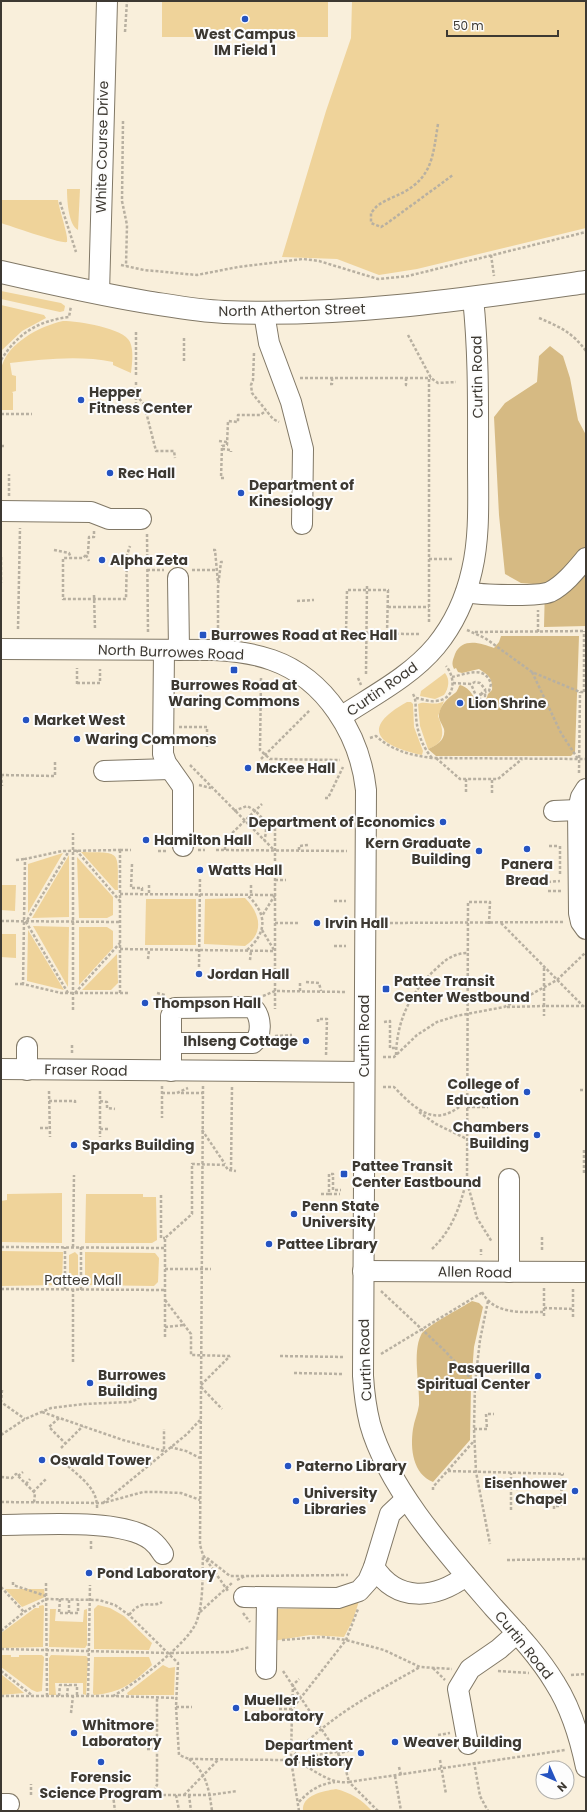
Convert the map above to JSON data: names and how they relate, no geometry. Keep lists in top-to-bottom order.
{
  "streets": {
    "main road": ["North Atherton Street"],
    "street": [
      "White Course Drive",
      "Curtin Road",
      "North Burrowes Road",
      "Fraser Road",
      "Allen Road"
    ],
    "path": ["Pattee Mall"]
  },
  "crossings": [
    ["White Course Drive", "North Atherton Street"],
    ["North Atherton Street", "Curtin Road"],
    ["Curtin Road", "North Burrowes Road"],
    ["Curtin Road", "Fraser Road"],
    ["Curtin Road", "Allen Road"]
  ],
  "places": {
    "other": [
      "West Campus IM Field 1",
      "Hepper Fitness Center",
      "Rec Hall",
      "Department of Kinesiology",
      "Alpha Zeta",
      "Lion Shrine",
      "Market West",
      "Waring Commons",
      "McKee Hall",
      "Department of Economics",
      "Hamilton Hall",
      "Panera Bread",
      "Kern Graduate Building",
      "Watts Hall",
      "Irvin Hall",
      "Jordan Hall",
      "Thompson Hall",
      "Ihlseng Cottage",
      "College of Education",
      "Chambers Building",
      "Sparks Building",
      "Penn State University",
      "Pattee Library",
      "Pasquerilla Spiritual Center",
      "Burrowes Building",
      "Oswald Tower",
      "Paterno Library",
      "Eisenhower Chapel",
      "University Libraries",
      "Pond Laboratory",
      "Mueller Laboratory",
      "Whitmore Laboratory",
      "Weaver Building",
      "Department of History",
      "Forensic Science Program"
    ],
    "transit": [
      "Burrowes Road at Rec Hall",
      "Burrowes Road at Waring Commons",
      "Pattee Transit Center Westbound",
      "Pattee Transit Center Eastbound"
    ]
  },
  "scale_bar": "50 m",
  "north": "bottom right"
}
